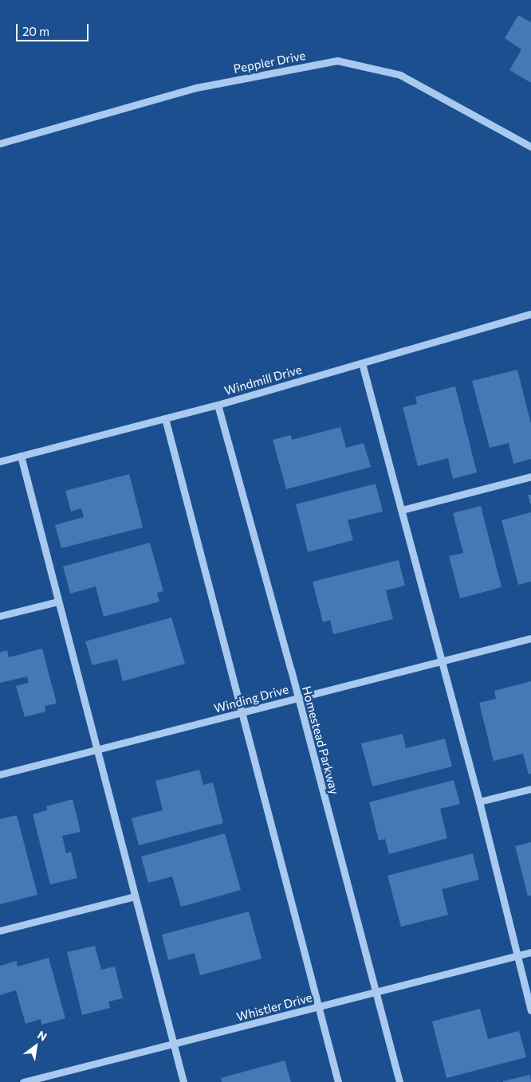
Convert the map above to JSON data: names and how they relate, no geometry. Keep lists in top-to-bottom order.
{
  "streets": {
    "street": [
      "Peppler Drive",
      "Windmill Drive",
      "Winding Drive",
      "Homestead Parkway",
      "Whistler Drive"
    ]
  },
  "crossings": [
    ["Windmill Drive", "Homestead Parkway"],
    ["Winding Drive", "Homestead Parkway"],
    ["Homestead Parkway", "Whistler Drive"]
  ],
  "scale_bar": "20 m",
  "north": "top right"
}
